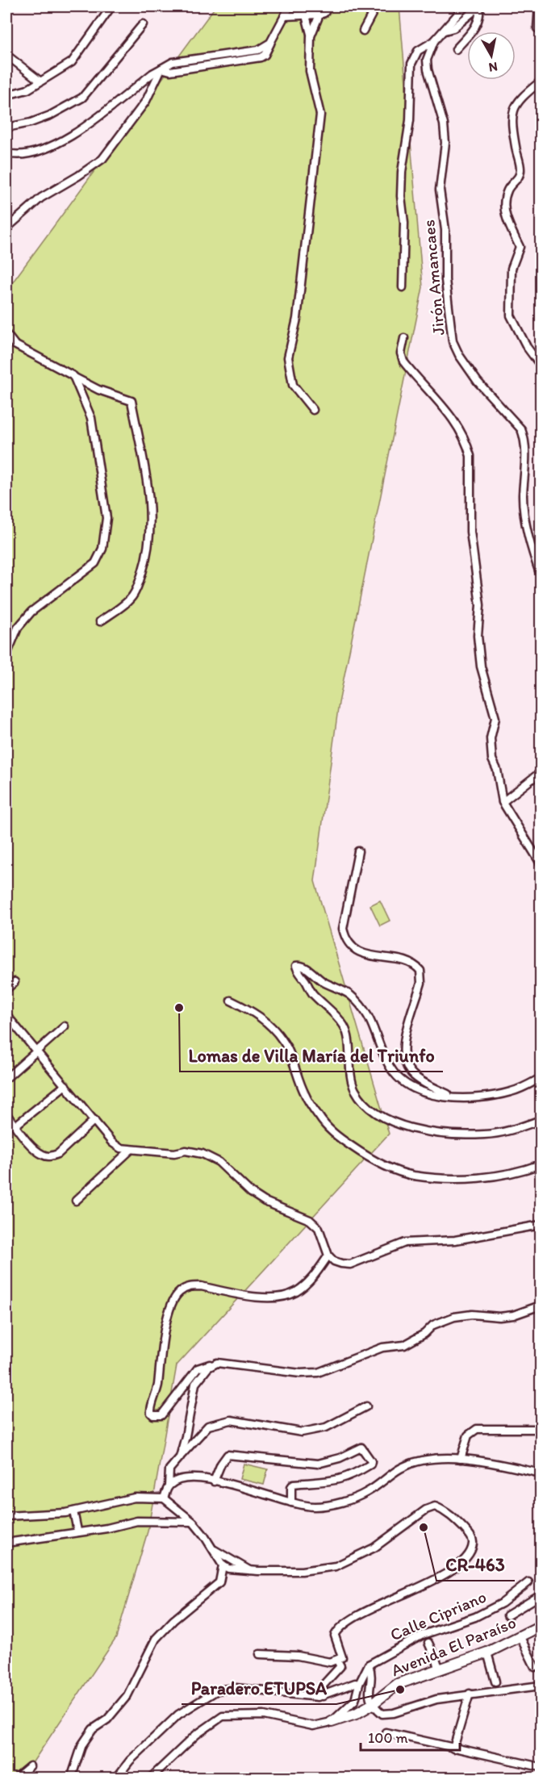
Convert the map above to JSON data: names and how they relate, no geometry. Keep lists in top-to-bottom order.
{
  "streets": {
    "street": ["Jirón Amancaes", "Calle Cipriano", "Avenida El Paraíso"]
  },
  "places": ["Lomas de Villa María del Triunfo", "CR-463", "Paradero ETUPSA"],
  "scale_bar": "100 m",
  "north": "bottom"
}
